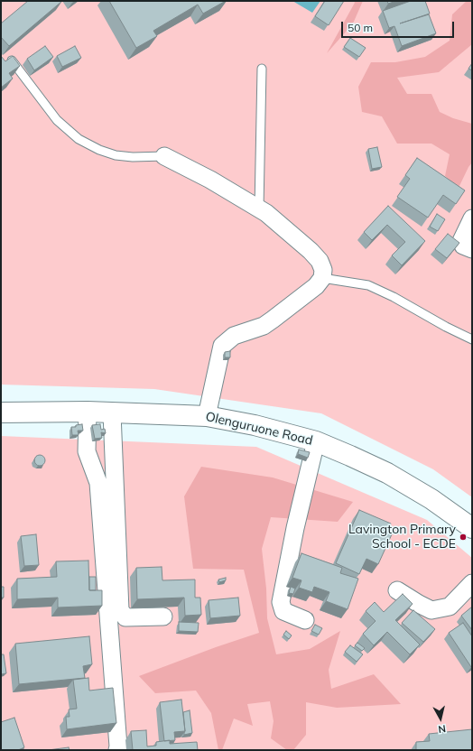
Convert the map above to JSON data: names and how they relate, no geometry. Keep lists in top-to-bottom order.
{
  "streets": {
    "street": ["Olenguruone Road"]
  },
  "places": ["Lavington Primary School - ECDE"],
  "scale_bar": "50 m",
  "north": "bottom"
}
